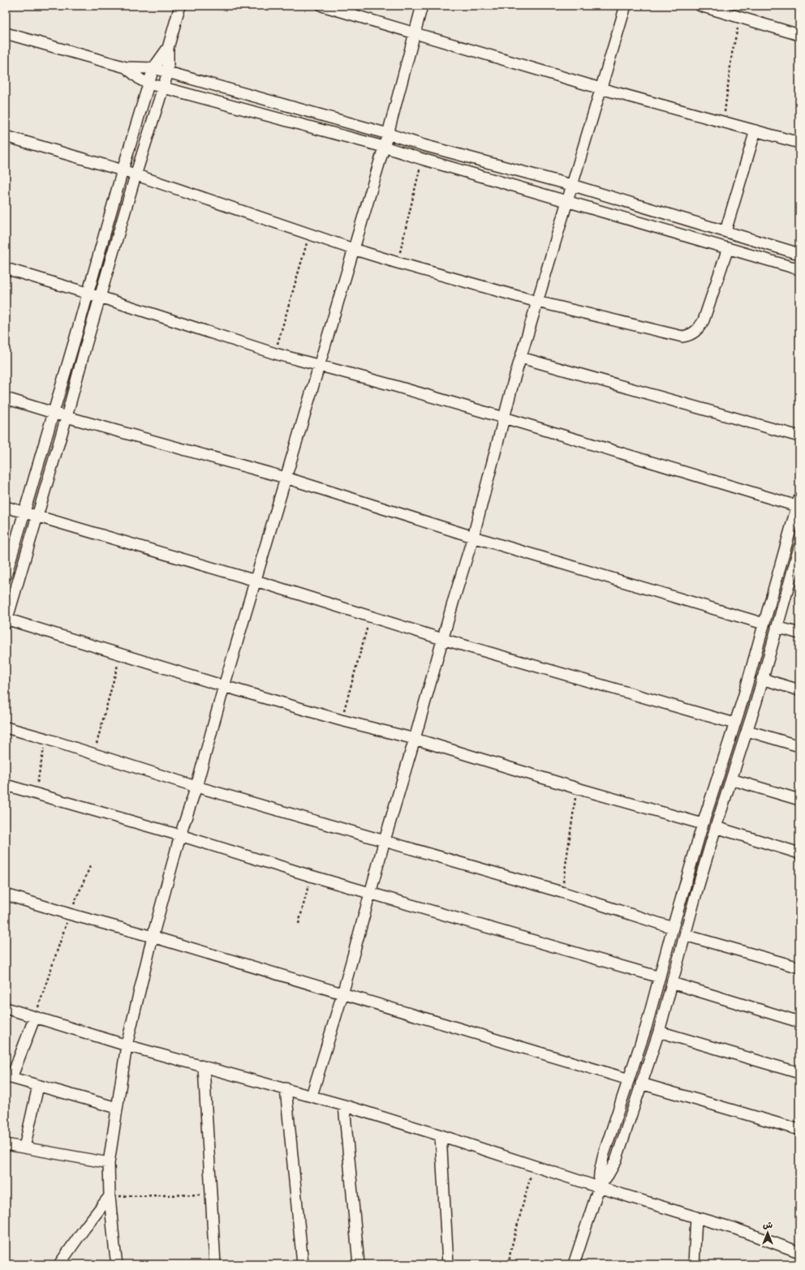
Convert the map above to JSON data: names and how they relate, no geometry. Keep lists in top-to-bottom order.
{
  "north": "top"
}
